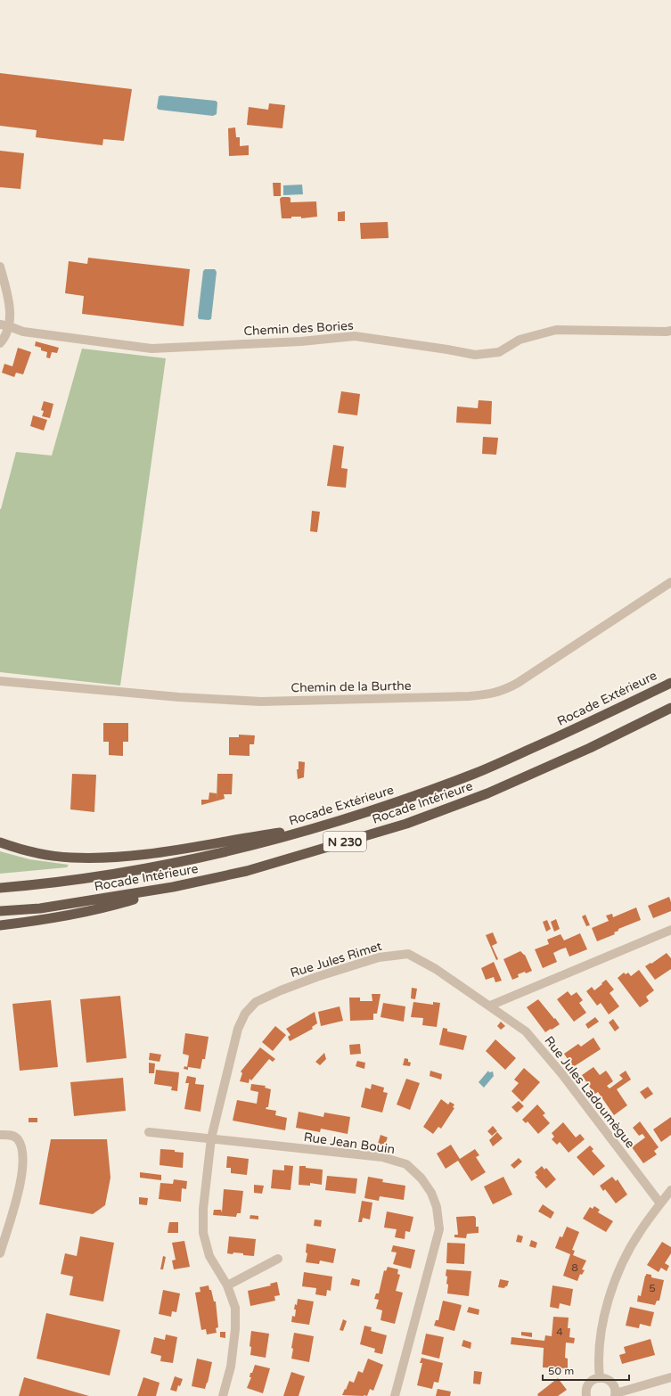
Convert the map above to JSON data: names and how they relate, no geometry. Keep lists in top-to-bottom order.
{
  "streets": {
    "highway": ["Rocade Extérieure", "Rocade Intérieure", "N 230"],
    "street": [
      "Chemin des Bories",
      "Chemin de la Burthe",
      "Rue Jules Rimet",
      "Rue Jules Ladoumègue",
      "Rue Jean Bouin"
    ]
  },
  "crossings": [
    ["Rue Jules Rimet", "Rue Jules Ladoumègue"],
    ["Rue Jules Rimet", "Rue Jean Bouin"]
  ],
  "house_numbers": ["8", "5", "4"],
  "scale_bar": "50 m"
}
